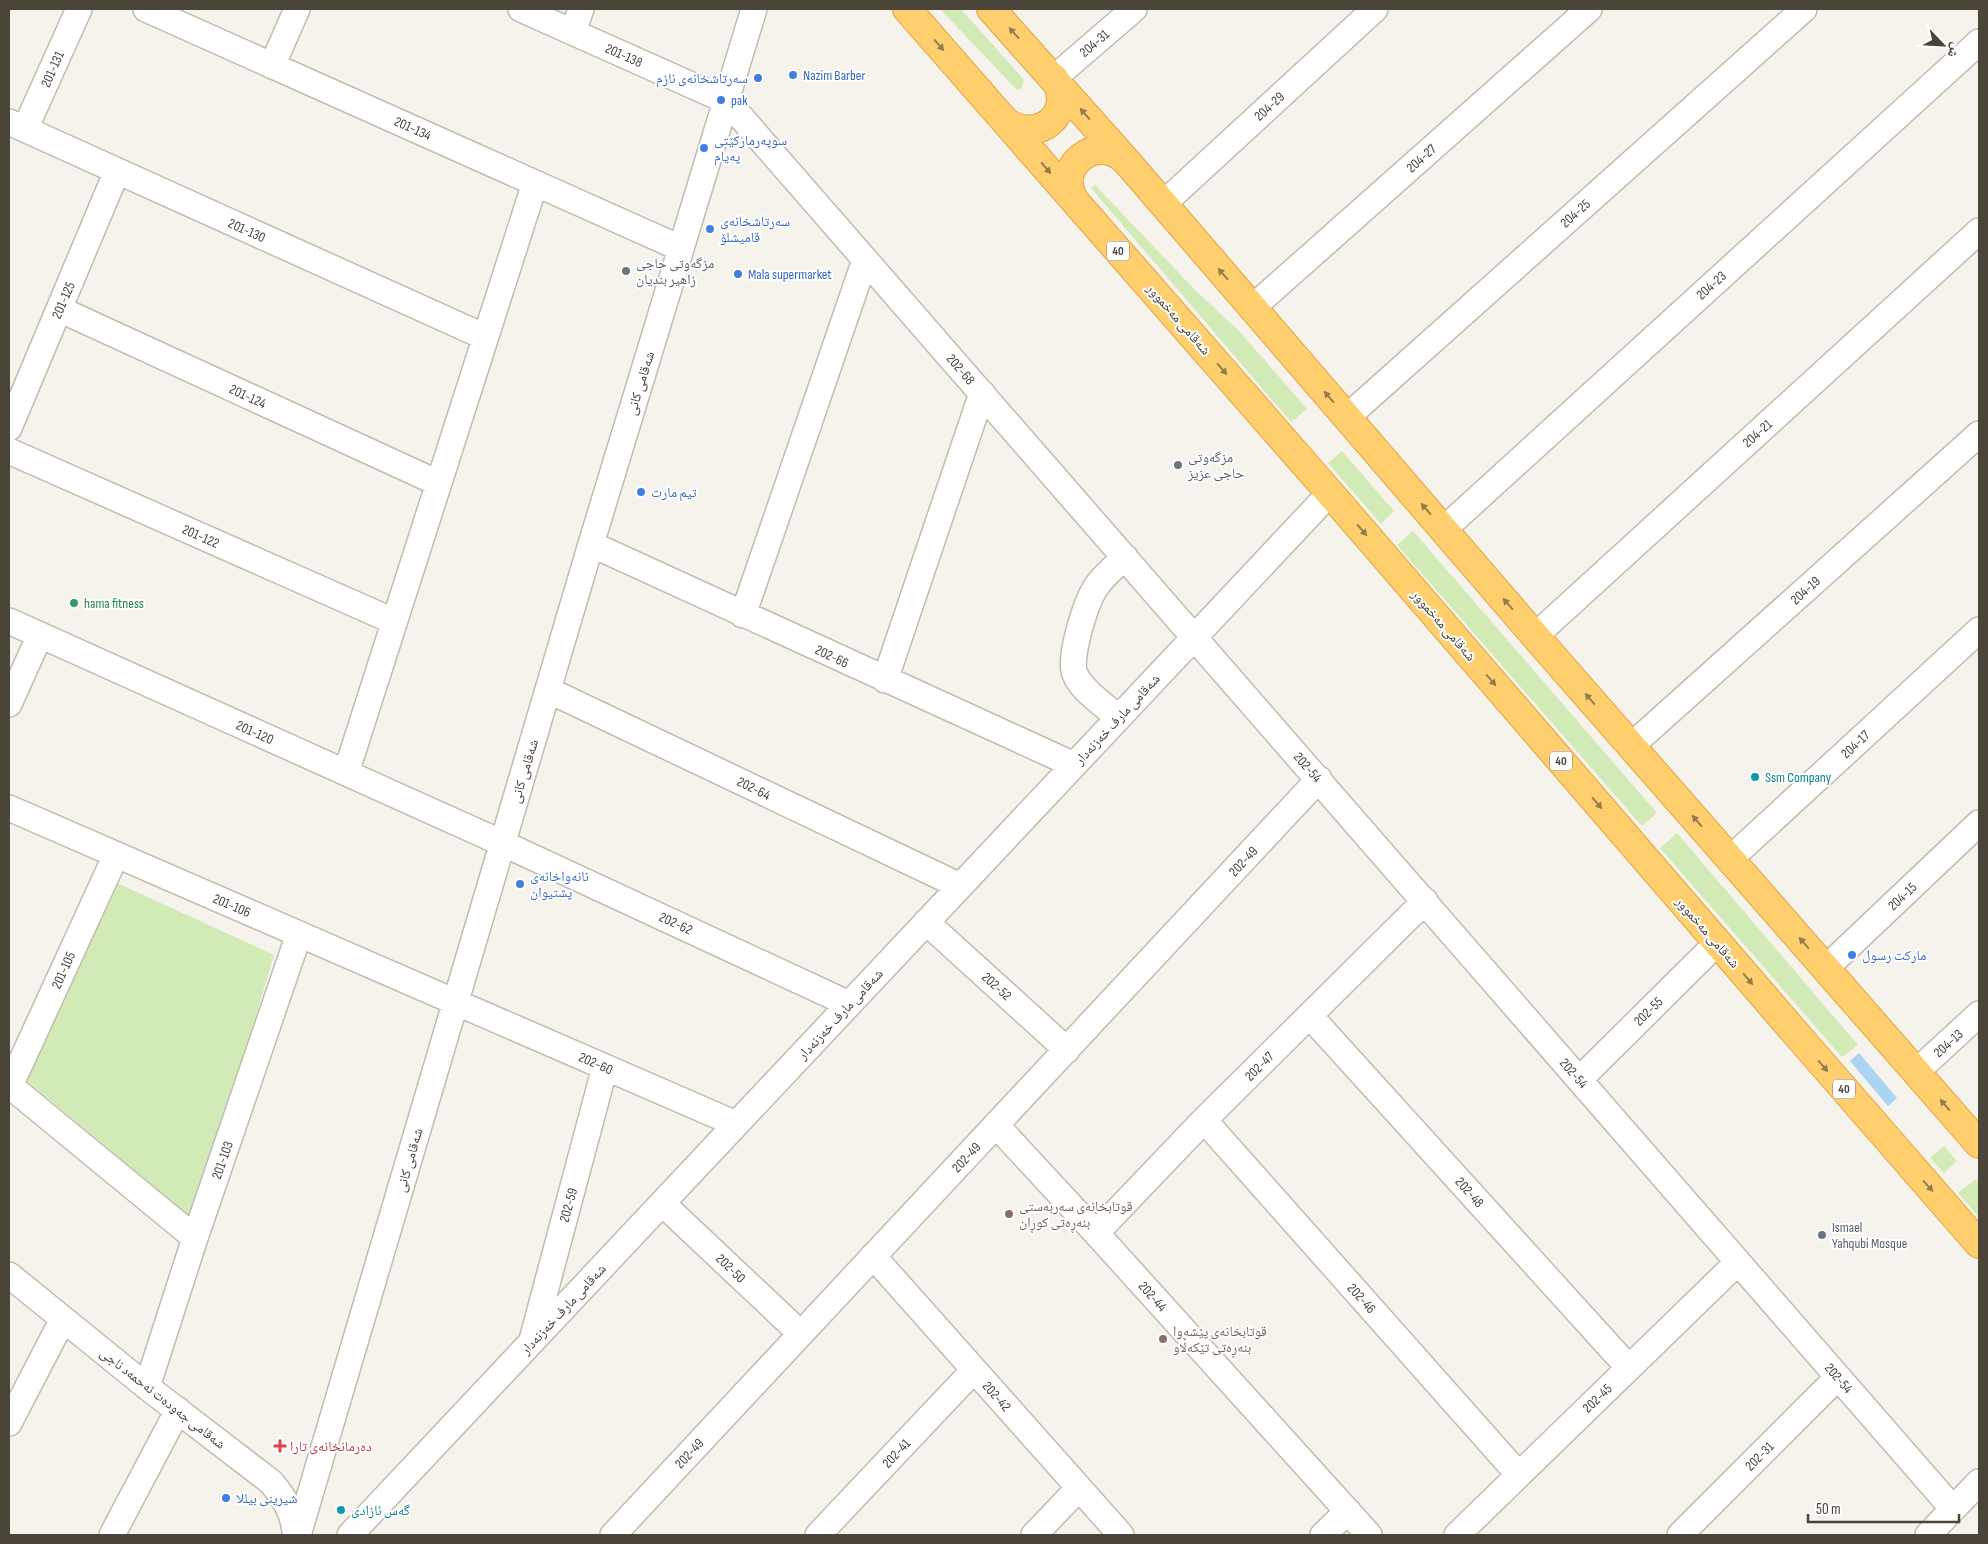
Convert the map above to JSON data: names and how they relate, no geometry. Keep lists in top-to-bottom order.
{
  "streets": {
    "highway": ["40", "شەقامی مەخموور"],
    "street": [
      "204-31",
      "201-138",
      "201-131",
      "204-29",
      "201-134",
      "204-27",
      "204-25",
      "201-130",
      "204-23",
      "201-125",
      "202-68",
      "شەقامی کانی",
      "201-124",
      "204-21",
      "201-122",
      "204-19",
      "202-66",
      "شەقامی مارف خەزنەدار",
      "201-120",
      "204-17",
      "202-54",
      "202-64",
      "202-49",
      "204-15",
      "201-106",
      "202-62",
      "201-105",
      "202-52",
      "202-55",
      "204-13",
      "202-60",
      "202-47",
      "201-103",
      "202-48",
      "202-59",
      "202-50",
      "202-44",
      "202-46",
      "202-42",
      "شەقامی جەودەت ئەحمەد ناجی",
      "202-45",
      "202-41",
      "202-31"
    ]
  },
  "crossings": [
    ["201-138", "202-68"],
    ["201-138", "شەقامی کانی"],
    ["201-131", "201-130"],
    ["201-134", "شەقامی کانی"],
    ["201-130", "201-125"],
    ["201-125", "201-124"],
    ["شەقامی مەخموور", "شەقامی مارف خەزنەدار"],
    ["شەقامی مەخموور", "202-55"],
    ["202-68", "شەقامی کانی"],
    ["202-68", "شەقامی مارف خەزنەدار"],
    ["202-68", "202-54"],
    ["شەقامی کانی", "202-66"],
    ["شەقامی کانی", "201-120"],
    ["شەقامی کانی", "202-64"],
    ["شەقامی کانی", "201-106"],
    ["شەقامی کانی", "202-62"],
    ["شەقامی کانی", "202-60"],
    ["شەقامی کانی", "شەقامی جەودەت ئەحمەد ناجی"],
    ["202-66", "شەقامی مارف خەزنەدار"],
    ["شەقامی مارف خەزنەدار", "202-54"],
    ["شەقامی مارف خەزنەدار", "202-64"],
    ["شەقامی مارف خەزنەدار", "202-62"],
    ["شەقامی مارف خەزنەدار", "202-52"],
    ["شەقامی مارف خەزنەدار", "202-60"],
    ["شەقامی مارف خەزنەدار", "202-59"],
    ["شەقامی مارف خەزنەدار", "202-50"],
    ["201-120", "202-62"],
    ["202-54", "202-49"],
    ["202-54", "202-55"],
    ["202-54", "202-47"],
    ["202-54", "202-45"],
    ["202-54", "202-31"],
    ["202-49", "202-52"],
    ["202-49", "202-50"],
    ["202-49", "202-44"],
    ["202-49", "202-42"],
    ["201-106", "201-105"],
    ["201-106", "202-60"],
    ["201-106", "201-103"],
    ["202-60", "202-59"],
    ["202-47", "202-48"],
    ["202-47", "202-44"],
    ["202-47", "202-46"],
    ["201-103", "شەقامی جەودەت ئەحمەد ناجی"],
    ["202-48", "202-45"],
    ["202-46", "202-45"],
    ["202-42", "202-41"]
  ],
  "places": {
    "other": [
      "Nazim Barber",
      "سەرتاشخانەی نازم",
      "pak",
      "سوپەرماركێتی پەیام",
      "سەرتاشخانەی قامیشلۆ",
      "مزگەوتی حاجی زاهیر بندیان",
      "Mala supermarket",
      "مزگەوتی حاجی عزیز",
      "تيم مارت",
      "hama fitness",
      "Ssm Company",
      "نانەواخانەی پشتیوان",
      "مارکت رسول",
      "قوتابخانەی سەربەستی بنەڕەتی کوڕان",
      "Ismael Yahqubi Mosque",
      "قوتابخانەی پێشەوا بنەڕەتی تێکەڵاو",
      "شيرينی بیللا",
      "گەس ئازادی"
    ],
    "health": ["دەرمانخانەی تارا"]
  },
  "scale_bar": "50 m",
  "north": "bottom right"
}
